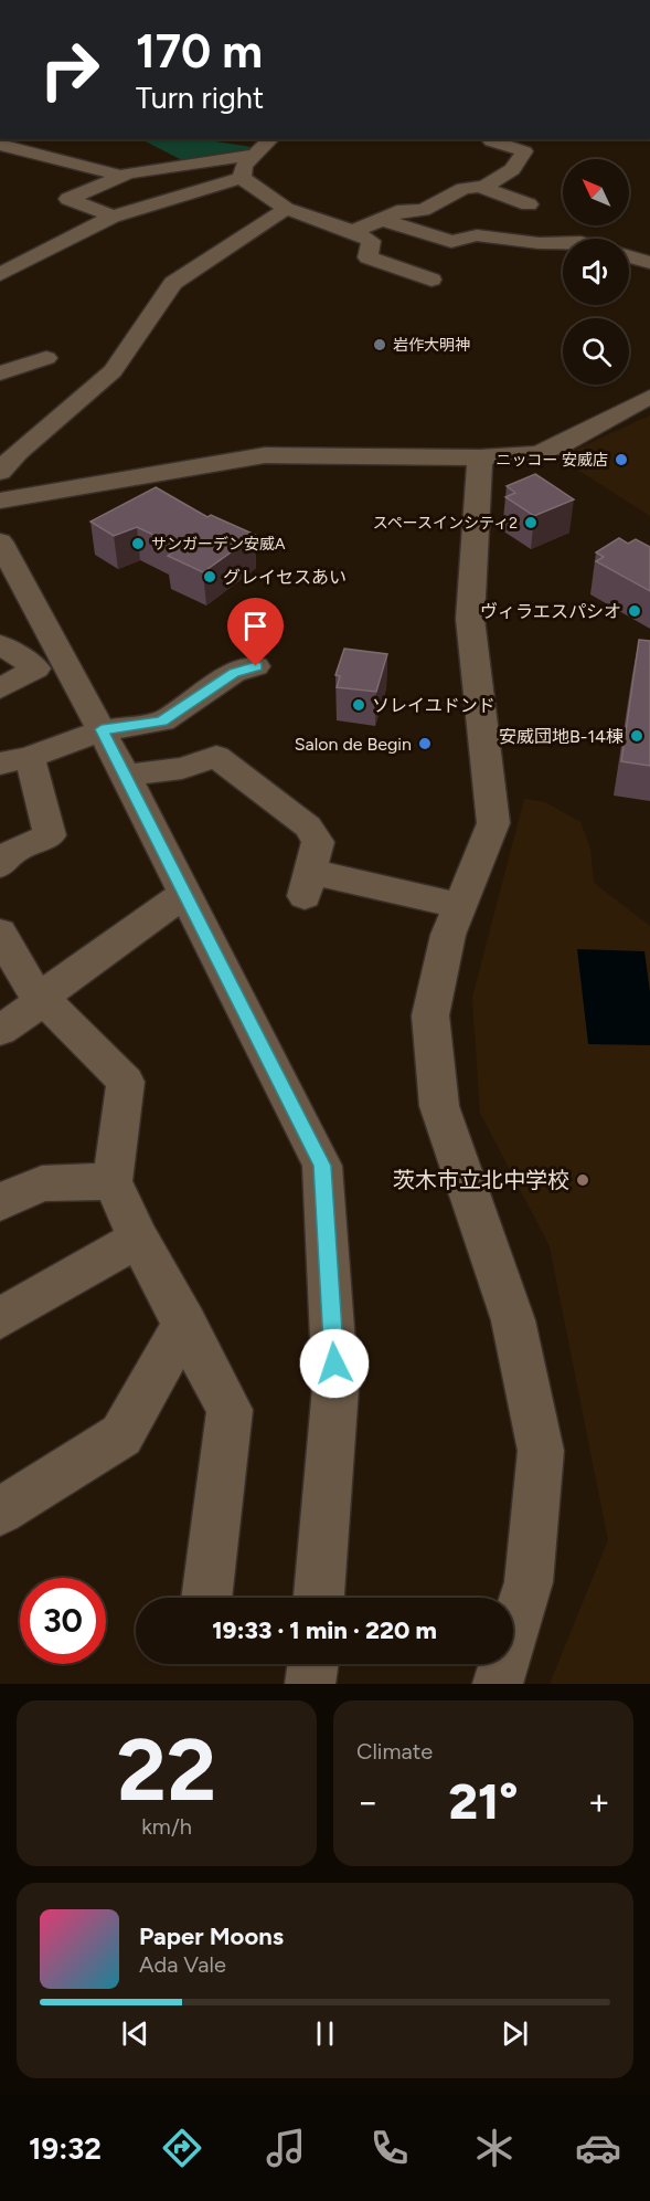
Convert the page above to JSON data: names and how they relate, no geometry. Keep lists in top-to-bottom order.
{
  "places": [
    "岩作大明神",
    "ニッコー 安威店",
    "スペースインシティ2",
    "サンガーデン安威A",
    "グレイセスあい",
    "ヴィラエスパシオ",
    "ソレイユドンド",
    "安威団地B-14棟",
    "Salon de Begin",
    "茨木市立北中学校"
  ],
  "north": "top left",
  "page": {
    "turn": ["170 m", "Turn right"],
    "limit": "30",
    "trip": "19:33 · 1 min · 220 m",
    "tile": [
      ["22", "km/h"],
      "Climate"
    ],
    "heat": ["−", "21°", "+"],
    "song": ["Paper Moons", "Ada Vale"],
    "tabs": "19:32"
  }
}
